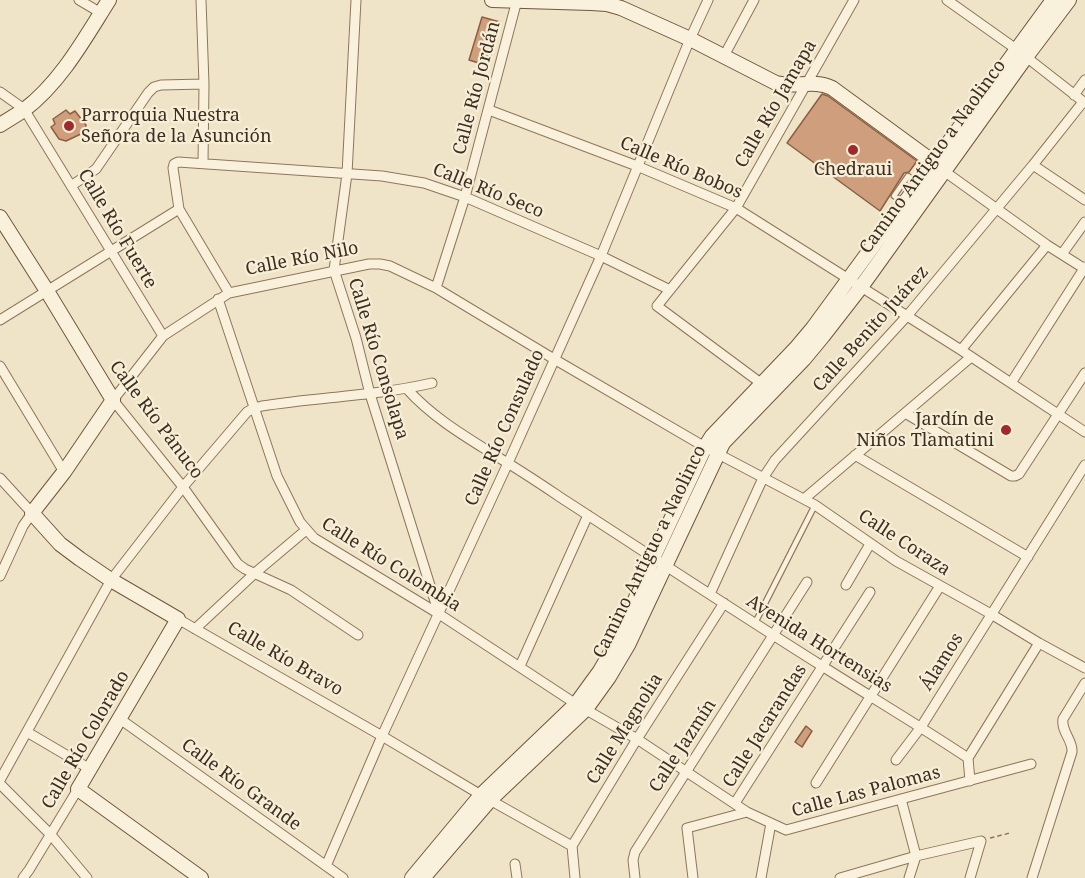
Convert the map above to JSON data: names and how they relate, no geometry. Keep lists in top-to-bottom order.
{
  "streets": {
    "main road": [
      "Camino Antiguo a Naolinco",
      "Calle Río Nilo",
      "Calle Río Pánuco",
      "Calle Río Bravo",
      "Calle Río Colorado"
    ],
    "street": [
      "Calle Río Jordán",
      "Calle Río Jamapa",
      "Calle Río Bobos",
      "Calle Río Seco",
      "Calle Río Fuerte",
      "Calle Benito Juárez",
      "Calle Río Consolapa",
      "Calle Río Consulado",
      "Calle Coraza",
      "Calle Río Colombia",
      "Avenida Hortensias",
      "Álamos",
      "Calle Jacarandas",
      "Calle Magnolia",
      "Calle Jazmín",
      "Calle Río Grande",
      "Calle Las Palomas"
    ]
  },
  "crossings": [
    ["Calle Río Jordán", "Calle Río Bobos"],
    ["Calle Río Jordán", "Calle Río Seco"],
    ["Calle Río Jordán", "Calle Río Nilo"],
    ["Calle Río Jamapa", "Camino Antiguo a Naolinco"],
    ["Calle Río Jamapa", "Calle Río Bobos"],
    ["Calle Río Jamapa", "Calle Río Seco"],
    ["Camino Antiguo a Naolinco", "Calle Río Bobos"],
    ["Camino Antiguo a Naolinco", "Calle Río Nilo"],
    ["Camino Antiguo a Naolinco", "Calle Coraza"],
    ["Camino Antiguo a Naolinco", "Calle Río Colombia"],
    ["Camino Antiguo a Naolinco", "Avenida Hortensias"],
    ["Camino Antiguo a Naolinco", "Calle Río Bravo"],
    ["Calle Río Bobos", "Calle Benito Juárez"],
    ["Calle Río Bobos", "Calle Río Consulado"],
    ["Calle Río Seco", "Calle Río Consolapa"],
    ["Calle Río Seco", "Calle Río Consulado"],
    ["Calle Río Fuerte", "Calle Río Nilo"],
    ["Calle Río Nilo", "Calle Río Consolapa"],
    ["Calle Río Nilo", "Calle Río Pánuco"],
    ["Calle Río Nilo", "Calle Río Consulado"],
    ["Calle Río Nilo", "Calle Coraza"],
    ["Calle Río Nilo", "Calle Río Colombia"],
    ["Calle Río Nilo", "Calle Río Bravo"],
    ["Calle Benito Juárez", "Calle Coraza"],
    ["Calle Benito Juárez", "Avenida Hortensias"],
    ["Calle Río Consolapa", "Calle Río Consulado"],
    ["Calle Río Consolapa", "Calle Río Colombia"],
    ["Calle Río Consulado", "Calle Río Colombia"],
    ["Calle Río Consulado", "Avenida Hortensias"],
    ["Calle Río Consulado", "Calle Río Bravo"],
    ["Calle Río Consulado", "Calle Río Grande"],
    ["Calle Coraza", "Álamos"],
    ["Calle Río Colombia", "Calle Magnolia"],
    ["Calle Río Colombia", "Calle Jazmín"],
    ["Calle Río Colombia", "Calle Las Palomas"],
    ["Avenida Hortensias", "Álamos"],
    ["Avenida Hortensias", "Calle Jacarandas"],
    ["Avenida Hortensias", "Calle Magnolia"],
    ["Avenida Hortensias", "Calle Jazmín"],
    ["Calle Río Bravo", "Calle Magnolia"],
    ["Calle Río Bravo", "Calle Río Colorado"],
    ["Calle Jacarandas", "Calle Las Palomas"],
    ["Calle Río Colorado", "Calle Río Grande"],
    ["Calle Jazmín", "Calle Las Palomas"]
  ],
  "places": ["Parroquia Nuestra Señora de la Asunción", "Chedraui", "Jardín de Niños Tlamatini"]
}
